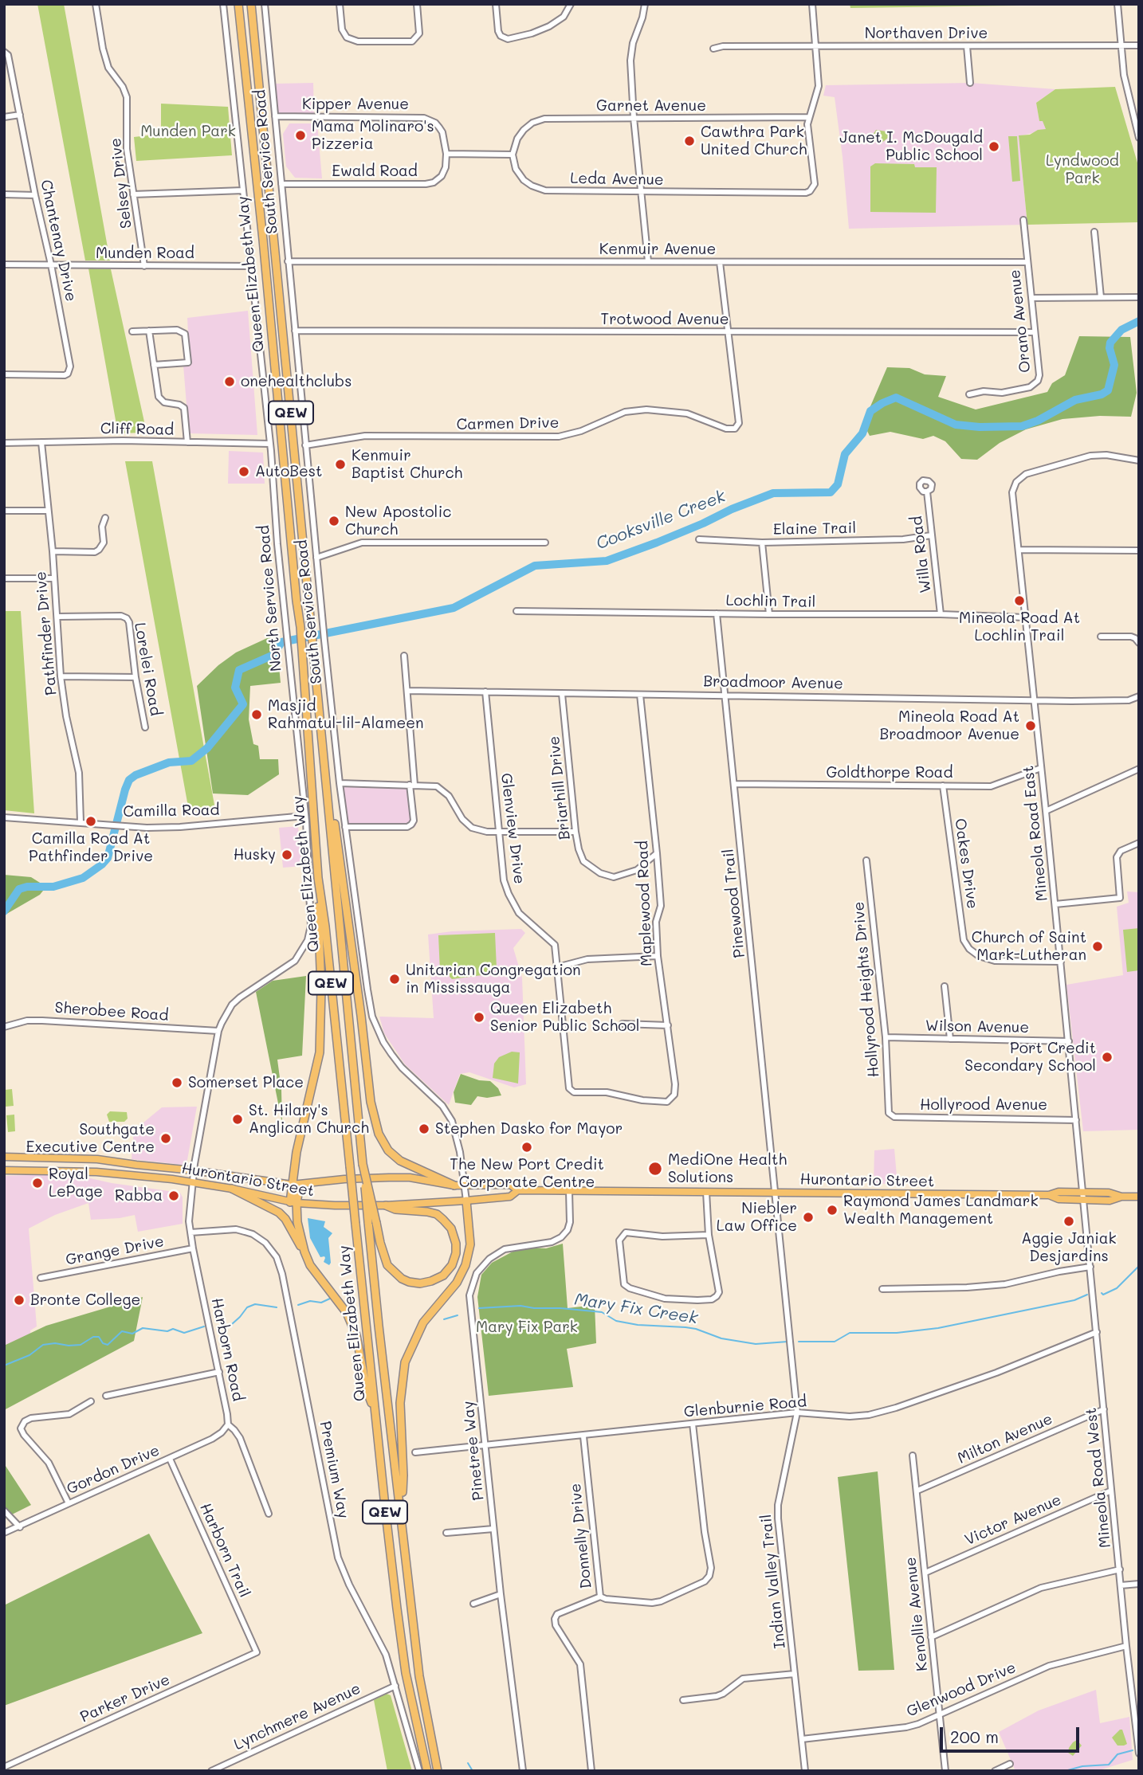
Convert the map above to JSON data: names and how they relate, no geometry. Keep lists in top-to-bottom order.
{
  "streets": {
    "highway": ["Queen Elizabeth Way", "QEW"],
    "main road": ["Hurontario Street"],
    "street": [
      "Northaven Drive",
      "Kipper Avenue",
      "Garnet Avenue",
      "South Service Road",
      "Ewald Road",
      "Leda Avenue",
      "Selsey Drive",
      "Chantenay Drive",
      "Kenmuir Avenue",
      "Munden Road",
      "Trotwood Avenue",
      "Orano Avenue",
      "Carmen Drive",
      "Cliff Road",
      "Elaine Trail",
      "Willa Road",
      "North Service Road",
      "Lochlin Trail",
      "Pathfinder Drive",
      "Lorelei Road",
      "Broadmoor Avenue",
      "Goldthorpe Road",
      "Briarhill Drive",
      "Camilla Road",
      "Glenview Drive",
      "Mineola Road East",
      "Oakes Drive",
      "Maplewood Road",
      "Pinewood Trail",
      "Hollyrood Heights Drive",
      "Sherobee Road",
      "Wilson Avenue",
      "Hollyrood Avenue",
      "Grange Drive",
      "Harborn Road",
      "Glenburnie Road",
      "Milton Avenue",
      "Pinetree Way",
      "Gordon Drive",
      "Premium Way",
      "Mineola Road West",
      "Victor Avenue",
      "Donnelly Drive",
      "Harborn Trail",
      "Indian Valley Trail",
      "Kenollie Avenue",
      "Glenwood Drive",
      "Parker Drive",
      "Lynchmere Avenue"
    ]
  },
  "crossings": [
    ["Kipper Avenue", "South Service Road"],
    ["Kipper Avenue", "Ewald Road"],
    ["Garnet Avenue", "Leda Avenue"],
    ["South Service Road", "Ewald Road"],
    ["South Service Road", "Kenmuir Avenue"],
    ["South Service Road", "Trotwood Avenue"],
    ["South Service Road", "Carmen Drive"],
    ["South Service Road", "Hurontario Street"],
    ["Selsey Drive", "Munden Road"],
    ["Chantenay Drive", "Munden Road"],
    ["Kenmuir Avenue", "Orano Avenue"],
    ["Kenmuir Avenue", "Carmen Drive"],
    ["Munden Road", "North Service Road"],
    ["Trotwood Avenue", "Orano Avenue"],
    ["Trotwood Avenue", "Carmen Drive"],
    ["Cliff Road", "North Service Road"],
    ["Cliff Road", "Pathfinder Drive"],
    ["Elaine Trail", "Willa Road"],
    ["Willa Road", "Lochlin Trail"],
    ["North Service Road", "Camilla Road"],
    ["North Service Road", "Sherobee Road"],
    ["North Service Road", "Hurontario Street"],
    ["North Service Road", "Harborn Road"],
    ["Lochlin Trail", "Mineola Road East"],
    ["Lochlin Trail", "Pinewood Trail"],
    ["Pathfinder Drive", "Lorelei Road"],
    ["Pathfinder Drive", "Camilla Road"],
    ["Broadmoor Avenue", "Briarhill Drive"],
    ["Broadmoor Avenue", "Glenview Drive"],
    ["Broadmoor Avenue", "Mineola Road East"],
    ["Broadmoor Avenue", "Maplewood Road"],
    ["Broadmoor Avenue", "Pinewood Trail"],
    ["Goldthorpe Road", "Mineola Road East"],
    ["Goldthorpe Road", "Oakes Drive"],
    ["Goldthorpe Road", "Pinewood Trail"],
    ["Briarhill Drive", "Maplewood Road"],
    ["Glenview Drive", "Maplewood Road"],
    ["Mineola Road East", "Oakes Drive"],
    ["Mineola Road East", "Wilson Avenue"],
    ["Mineola Road East", "Hollyrood Avenue"],
    ["Mineola Road East", "Hurontario Street"],
    ["Mineola Road East", "Mineola Road West"],
    ["Pinewood Trail", "Hurontario Street"],
    ["Pinewood Trail", "Indian Valley Trail"],
    ["Hollyrood Heights Drive", "Wilson Avenue"],
    ["Hollyrood Heights Drive", "Hollyrood Avenue"],
    ["Hurontario Street", "Harborn Road"],
    ["Hurontario Street", "Pinetree Way"],
    ["Hurontario Street", "Mineola Road West"],
    ["Hurontario Street", "Indian Valley Trail"],
    ["Grange Drive", "Harborn Road"],
    ["Harborn Road", "Gordon Drive"],
    ["Harborn Road", "Premium Way"],
    ["Glenburnie Road", "Pinetree Way"],
    ["Glenburnie Road", "Mineola Road West"],
    ["Glenburnie Road", "Donnelly Drive"],
    ["Glenburnie Road", "Indian Valley Trail"],
    ["Milton Avenue", "Mineola Road West"],
    ["Milton Avenue", "Kenollie Avenue"],
    ["Gordon Drive", "Harborn Trail"],
    ["Premium Way", "Lynchmere Avenue"],
    ["Mineola Road West", "Victor Avenue"],
    ["Mineola Road West", "Glenwood Drive"],
    ["Victor Avenue", "Kenollie Avenue"],
    ["Harborn Trail", "Parker Drive"],
    ["Indian Valley Trail", "Glenwood Drive"],
    ["Kenollie Avenue", "Glenwood Drive"]
  ],
  "water": ["Cooksville Creek", "Mary Fix Creek"],
  "parks": ["Munden Park", "Lyndwood Park", "Mary Fix Park"],
  "places": [
    "Mama Molinaro's Pizzeria",
    "Cawthra Park United Church",
    "Janet I. McDougald Public School",
    "onehealthclubs",
    "Kenmuir Baptist Church",
    "AutoBest",
    "New Apostolic Church",
    "Mineola Road At Lochlin Trail",
    "Masjid Rahmatul-lil-Alameen",
    "Mineola Road At Broadmoor Avenue",
    "Camilla Road At Pathfinder Drive",
    "Husky",
    "Church of Saint Mark-Lutheran",
    "Unitarian Congregation in Mississauga",
    "Queen Elizabeth Senior Public School",
    "Port Credit Secondary School",
    "Somerset Place",
    "St. Hilary's Anglican Church",
    "Stephen Dasko for Mayor",
    "Southgate Executive Centre",
    "The New Port Credit Corporate Centre",
    "MediOne Health Solutions",
    "Royal LePage",
    "Rabba",
    "Raymond James Landmark Wealth Management",
    "Niebler Law Office",
    "Aggie Janiak Desjardins",
    "Bronte College"
  ],
  "scale_bar": "200 m"
}
